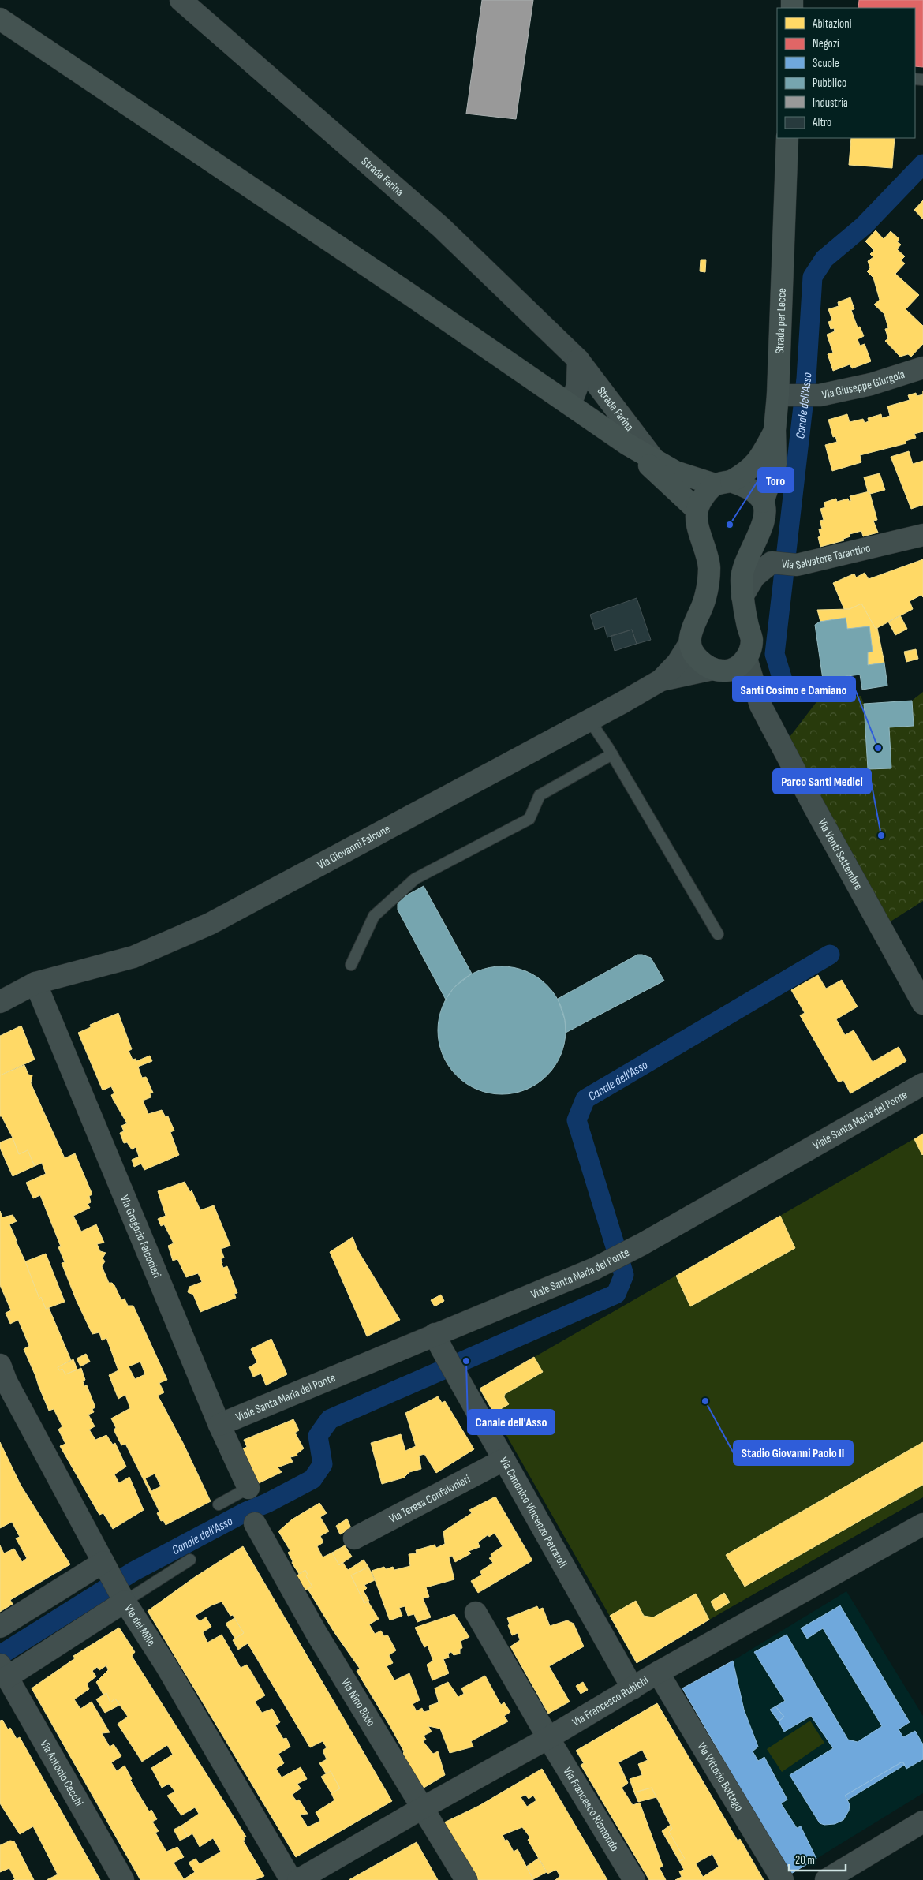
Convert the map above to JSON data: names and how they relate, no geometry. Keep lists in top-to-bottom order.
{
  "streets": {
    "main road": ["Strada per Lecce"],
    "street": [
      "Strada Farina",
      "Via Giuseppe Giurgola",
      "Via Salvatore Tarantino",
      "Via Giovanni Falcone",
      "Via Venti Settembre",
      "Viale Santa Maria del Ponte",
      "Via Gregorio Falconieri",
      "Via Teresa Confalonieri",
      "Via Canonico Vincenzo Petraroli",
      "Via dei Mille",
      "Via Francesco Rubichi",
      "Via Nino Bixio",
      "Via Antonio Cecchi",
      "Via Vittorio Bottego",
      "Via Francesco Rismondo"
    ]
  },
  "crossings": [
    ["Strada per Lecce", "Via Giuseppe Giurgola"],
    ["Strada per Lecce", "Via Salvatore Tarantino"],
    ["Strada per Lecce", "Via Venti Settembre"],
    ["Via Giovanni Falcone", "Via Venti Settembre"],
    ["Via Giovanni Falcone", "Via Gregorio Falconieri"],
    ["Viale Santa Maria del Ponte", "Via Gregorio Falconieri"],
    ["Viale Santa Maria del Ponte", "Via Canonico Vincenzo Petraroli"],
    ["Via Teresa Confalonieri", "Via Canonico Vincenzo Petraroli"],
    ["Via Canonico Vincenzo Petraroli", "Via Francesco Rubichi"],
    ["Via Francesco Rubichi", "Via Nino Bixio"],
    ["Via Francesco Rubichi", "Via Vittorio Bottego"],
    ["Via Francesco Rubichi", "Via Francesco Rismondo"]
  ],
  "water": ["Canale dell'Asso"],
  "places": [
    "Toro",
    "Santi Cosimo e Damiano",
    "Parco Santi Medici",
    "Canale dell'Asso",
    "Stadio Giovanni Paolo II"
  ],
  "legend": [
    "Abitazioni",
    "Negozi",
    "Scuole",
    "Pubblico",
    "Industria",
    "Altro"
  ],
  "scale_bar": "20 m"
}
